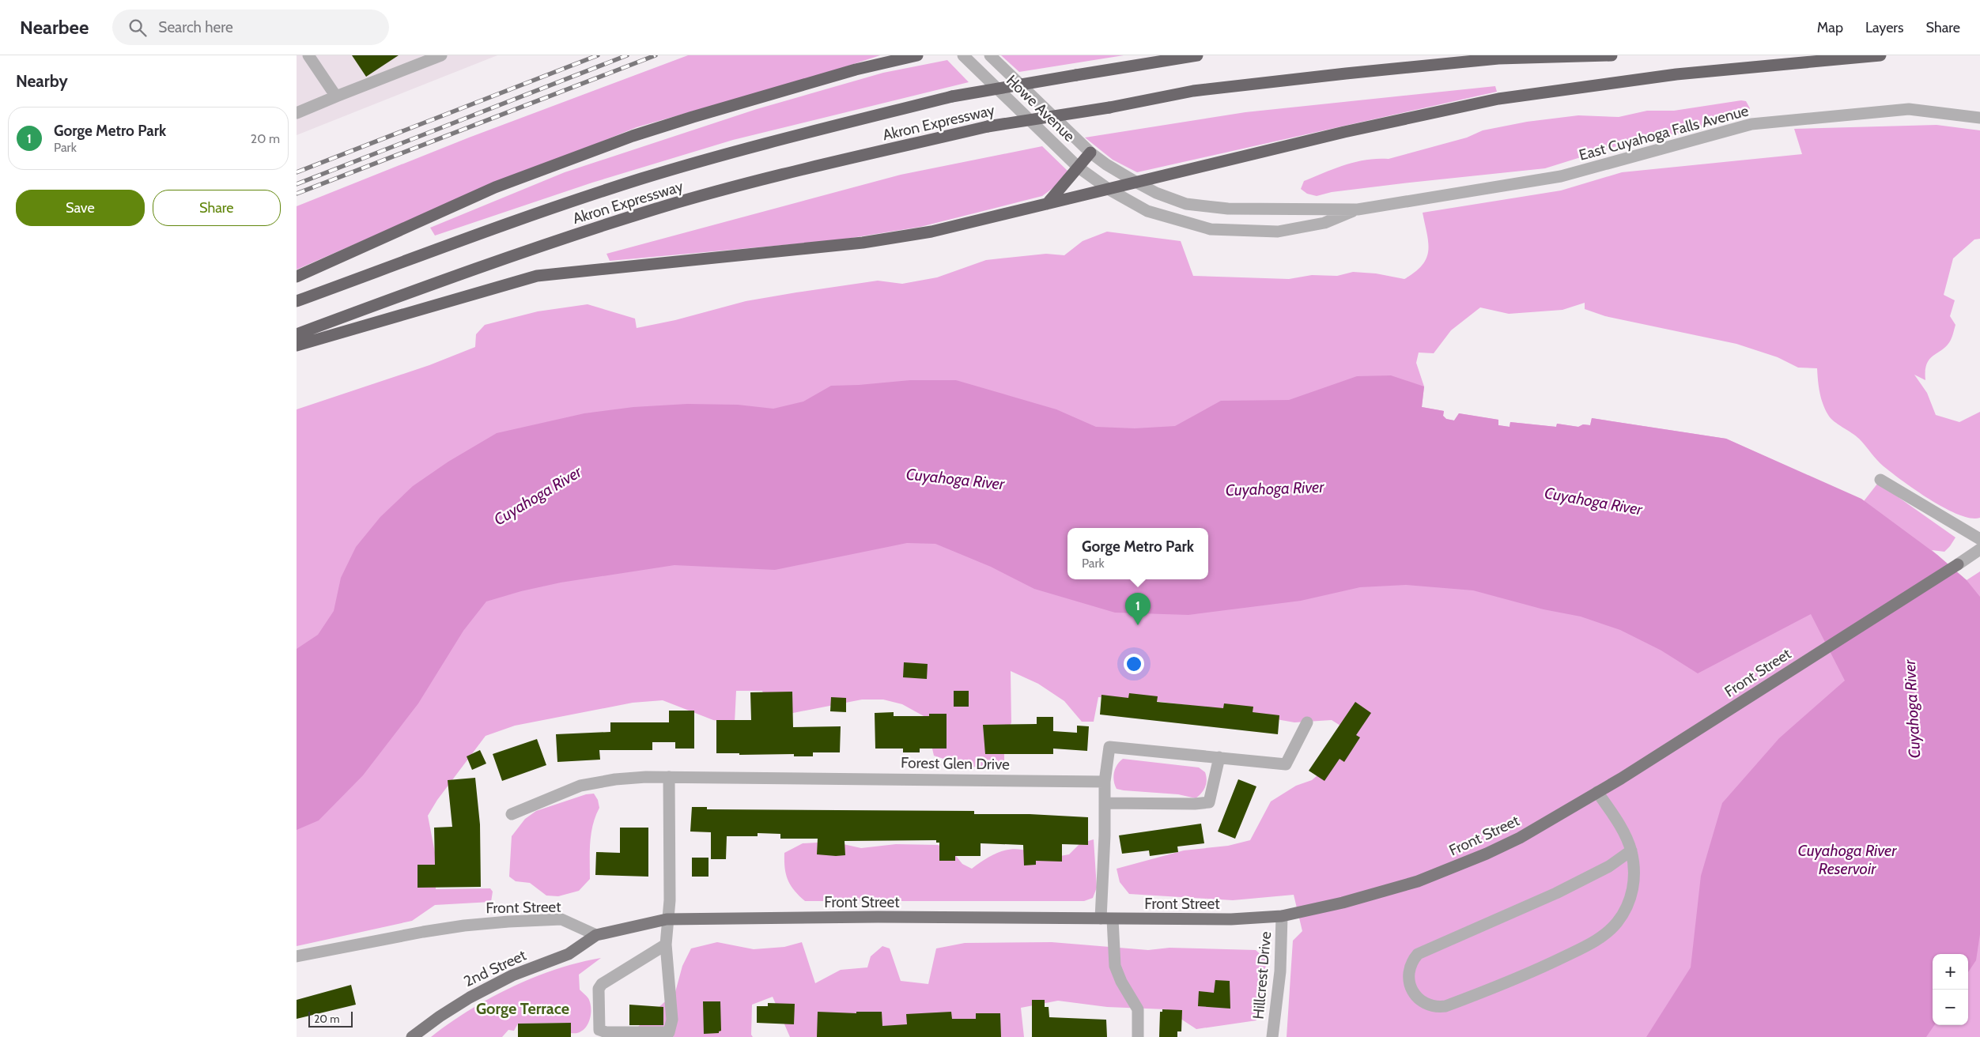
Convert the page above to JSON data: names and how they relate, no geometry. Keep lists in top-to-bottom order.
{
  "streets": {
    "highway": ["Akron Expressway"],
    "main road": ["Front Street", "2nd Street"],
    "street": [
      "Howe Avenue",
      "East Cuyahoga Falls Avenue",
      "Forest Glen Drive",
      "Hillcrest Drive"
    ]
  },
  "crossings": [
    ["Howe Avenue", "East Cuyahoga Falls Avenue"],
    ["Front Street", "2nd Street"],
    ["Front Street", "Hillcrest Drive"]
  ],
  "districts": ["Gorge Terrace"],
  "water": ["Cuyahoga River", "Cuyahoga River Reservoir"],
  "scale_bar": "20 m",
  "page": {
    "header": "Nearbee",
    "search": "Search here",
    "nav": ["Map", "Layers", "Share"],
    "heading": "Nearby",
    "list": [
      {
        "mark": "1",
        "name": "Gorge Metro Park",
        "note": "Park",
        "value": "20 m"
      }
    ],
    "buttons": ["Save", "Share"],
    "popup": ["Gorge Metro Park", "Park"],
    "pins": "1",
    "map_buttons": ["+", "−"],
    "scale": "20 m"
  }
}
